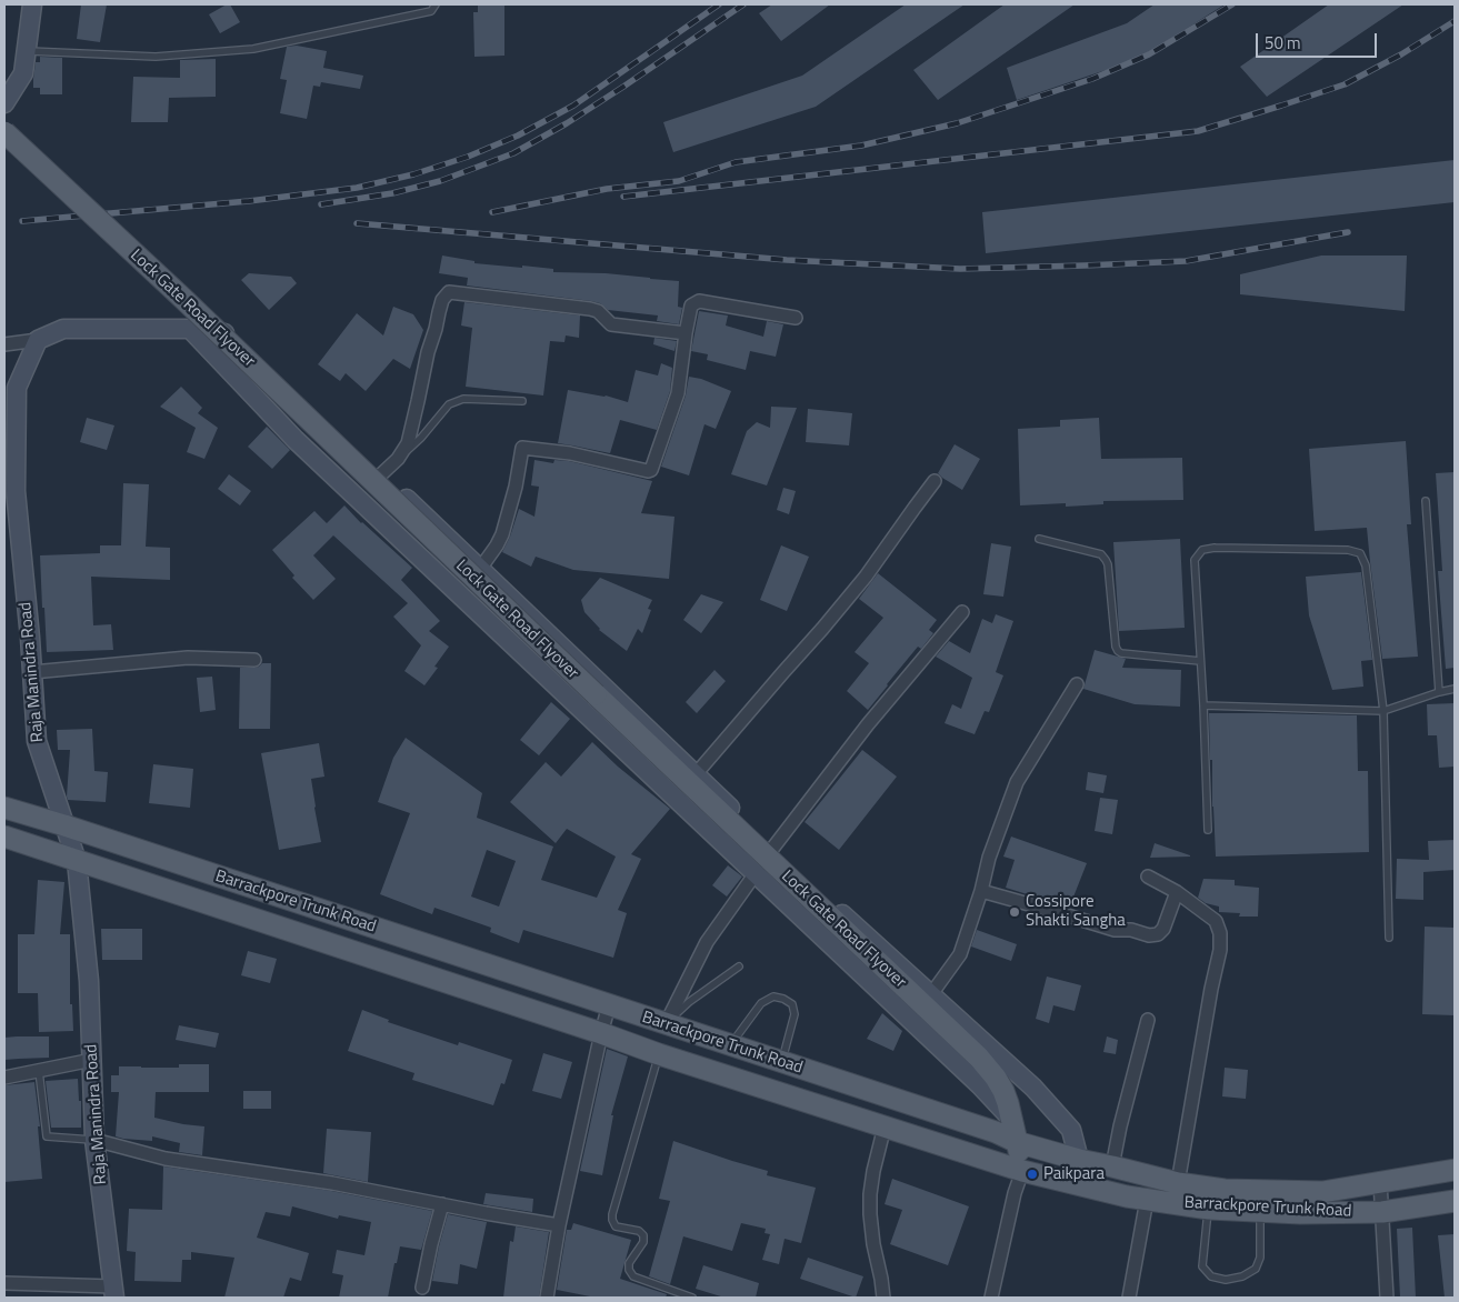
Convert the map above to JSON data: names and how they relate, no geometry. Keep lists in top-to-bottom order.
{
  "streets": {
    "main road": ["Lock Gate Road Flyover", "Barrackpore Trunk Road"],
    "street": ["Raja Manindra Road"]
  },
  "crossings": [
    ["Lock Gate Road Flyover", "Barrackpore Trunk Road"],
    ["Raja Manindra Road", "Barrackpore Trunk Road"]
  ],
  "places": ["Cossipore Shakti Sangha", "Paikpara"],
  "scale_bar": "50 m"
}
